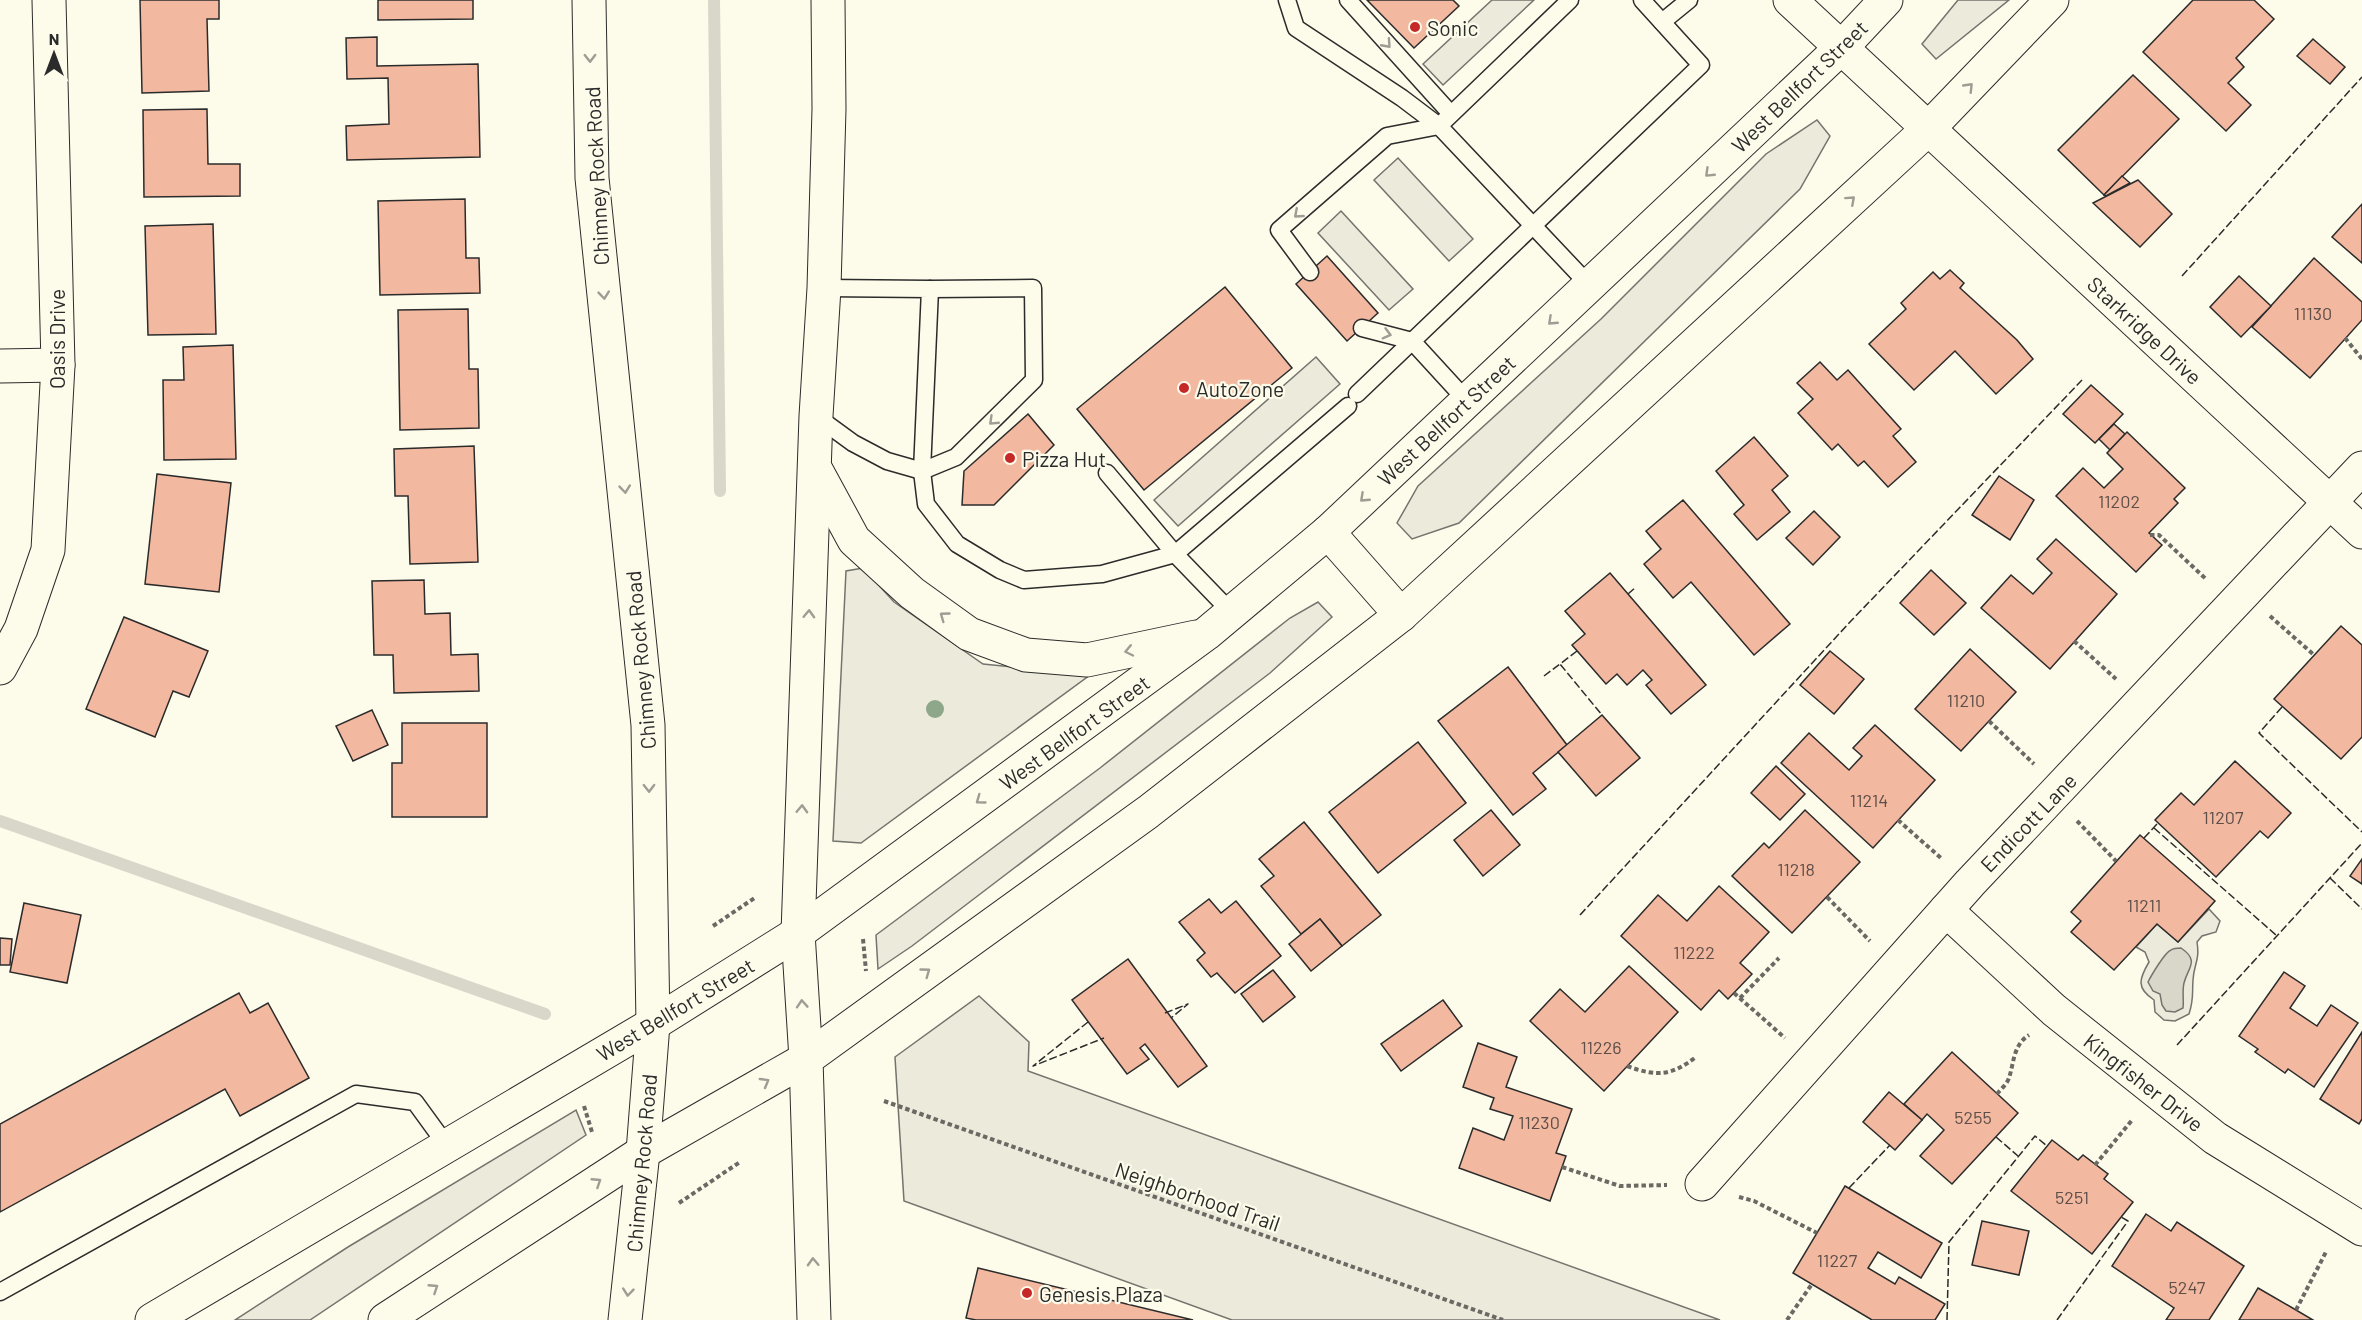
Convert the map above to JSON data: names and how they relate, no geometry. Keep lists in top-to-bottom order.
{
  "streets": {
    "main road": [
      "West Bellfort Street",
      "Chimney Rock Road",
      "Starkridge Drive",
      "Oasis Drive",
      "Endicott Lane",
      "Kingfisher Drive"
    ],
    "path": ["Neighborhood Trail"]
  },
  "crossings": [
    ["West Bellfort Street", "Chimney Rock Road"],
    ["West Bellfort Street", "Starkridge Drive"],
    ["Starkridge Drive", "Endicott Lane"],
    ["Endicott Lane", "Kingfisher Drive"]
  ],
  "places": [
    "Sonic",
    "AutoZone",
    "Pizza Hut",
    "Genesis Plaza"
  ],
  "house_numbers": [
    "11130",
    "11202",
    "11210",
    "11214",
    "11207",
    "11218",
    "11211",
    "11222",
    "11226",
    "5255",
    "11230",
    "5251",
    "11227",
    "5247"
  ],
  "north": "top"
}
